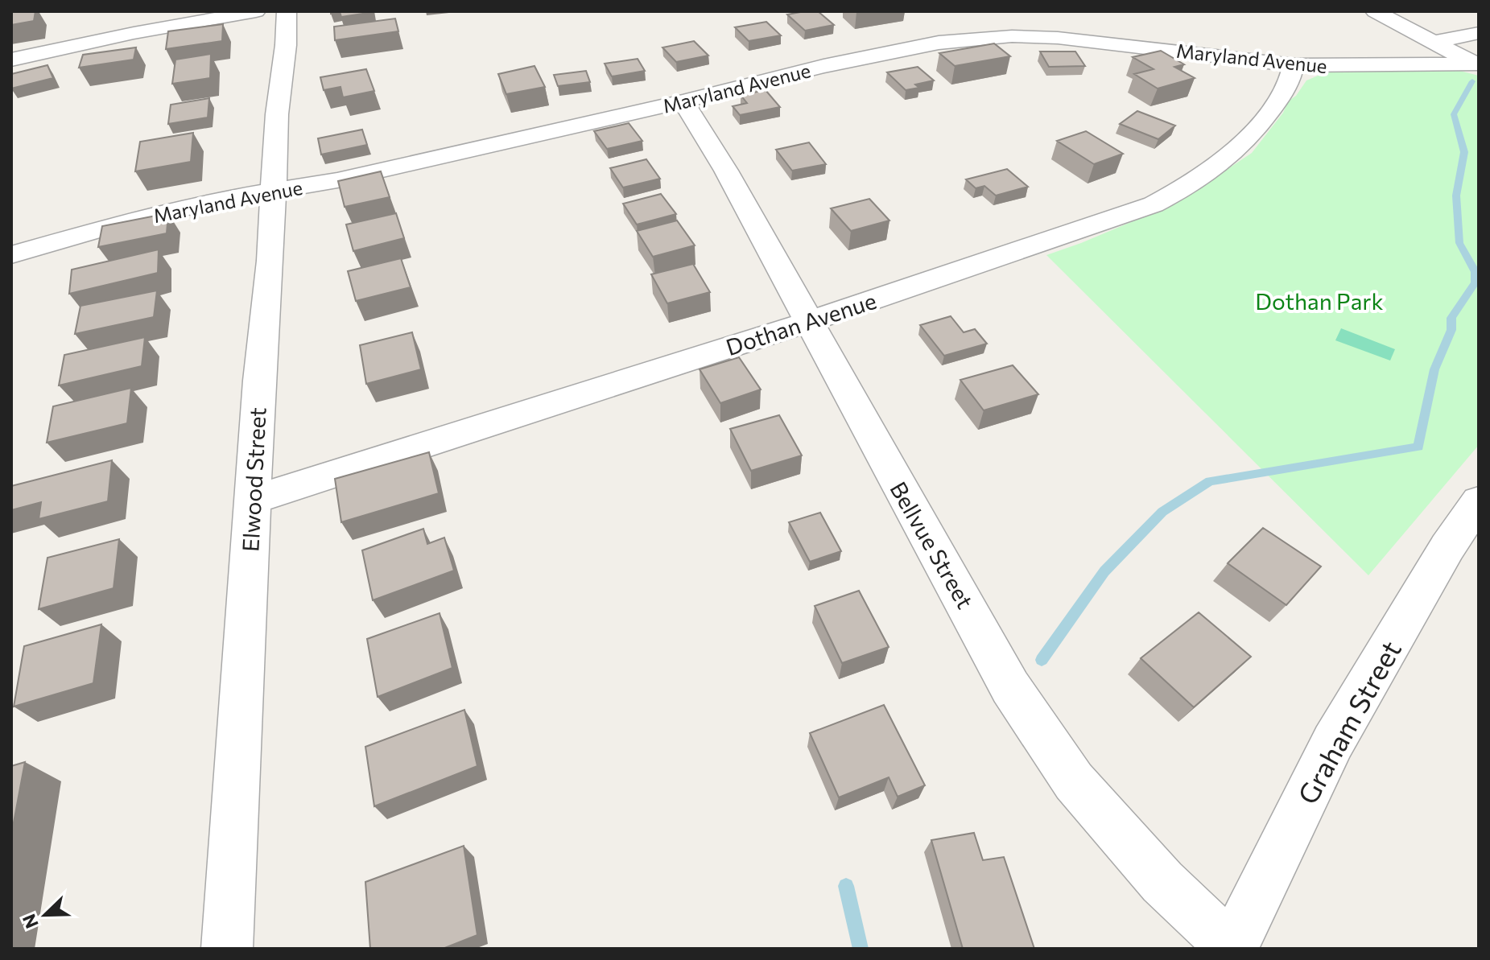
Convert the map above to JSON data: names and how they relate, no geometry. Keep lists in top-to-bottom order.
{
  "streets": {
    "street": [
      "Maryland Avenue",
      "Dothan Avenue",
      "Elwood Street",
      "Bellvue Street",
      "Graham Street"
    ]
  },
  "crossings": [
    ["Maryland Avenue", "Dothan Avenue"],
    ["Maryland Avenue", "Elwood Street"],
    ["Maryland Avenue", "Bellvue Street"],
    ["Dothan Avenue", "Elwood Street"],
    ["Dothan Avenue", "Bellvue Street"],
    ["Bellvue Street", "Graham Street"]
  ],
  "parks": ["Dothan Park"],
  "north": "bottom left"
}
